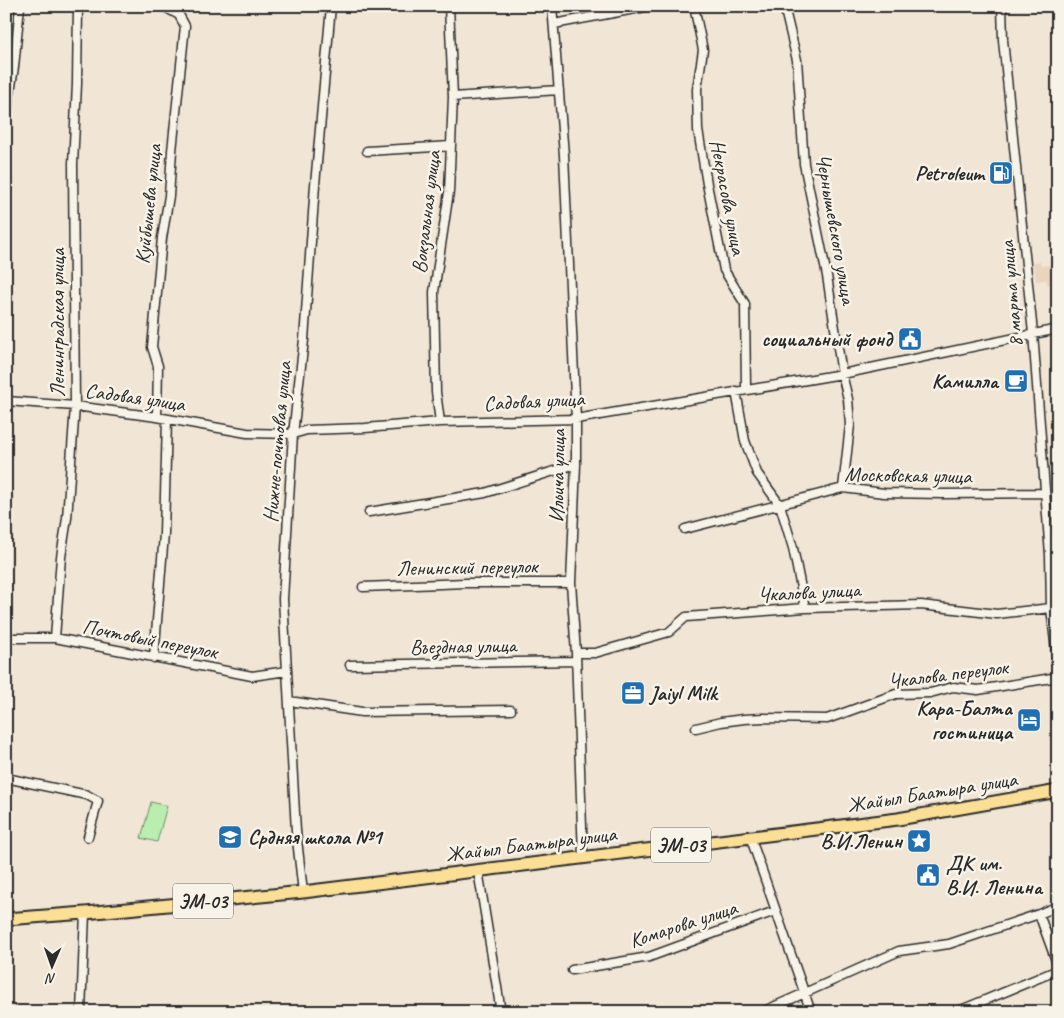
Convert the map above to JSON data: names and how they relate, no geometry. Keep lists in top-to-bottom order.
{
  "streets": {
    "highway": ["Жайыл Баатыра улица", "ЭМ-03"],
    "street": [
      "Некрасова улица",
      "Куйбышева улица",
      "Вокзальная улица",
      "Чернышевского улица",
      "8 марта улица",
      "Ленинградская улица",
      "Садовая улица",
      "Нижне-почтовая улица",
      "Московская улица",
      "Ильича улица",
      "Ленинский переулок",
      "Чкалова улица",
      "Почтовый переулок",
      "Въездная улица",
      "Чкалова переулок",
      "Комарова улица"
    ]
  },
  "crossings": [
    ["Некрасова улица", "Садовая улица"],
    ["Куйбышева улица", "Садовая улица"],
    ["Вокзальная улица", "Садовая улица"],
    ["Чернышевского улица", "Садовая улица"],
    ["Чернышевского улица", "Московская улица"],
    ["8 марта улица", "Садовая улица"],
    ["8 марта улица", "Московская улица"],
    ["8 марта улица", "Чкалова улица"],
    ["Ленинградская улица", "Садовая улица"],
    ["Ленинградская улица", "Почтовый переулок"],
    ["Садовая улица", "Нижне-почтовая улица"],
    ["Садовая улица", "Ильича улица"],
    ["Нижне-почтовая улица", "Почтовый переулок"],
    ["Нижне-почтовая улица", "Жайыл Баатыра улица"],
    ["Ильича улица", "Ленинский переулок"],
    ["Ильича улица", "Чкалова улица"],
    ["Ильича улица", "Въездная улица"],
    ["Ильича улица", "Жайыл Баатыра улица"],
    ["Чкалова улица", "Въездная улица"]
  ],
  "places": {
    "fuel station": ["Petroleum"],
    "public building": ["социальный фонд", "ДК им. В.И. Ленина"],
    "cafe": ["Камилла"],
    "office": ["Jaiyl Milk"],
    "hotel": ["Кара-Балта гостиница"],
    "school or university": ["Срдняя школа №1"],
    "place": ["В.И.Ленин"]
  },
  "north": "bottom"
}
